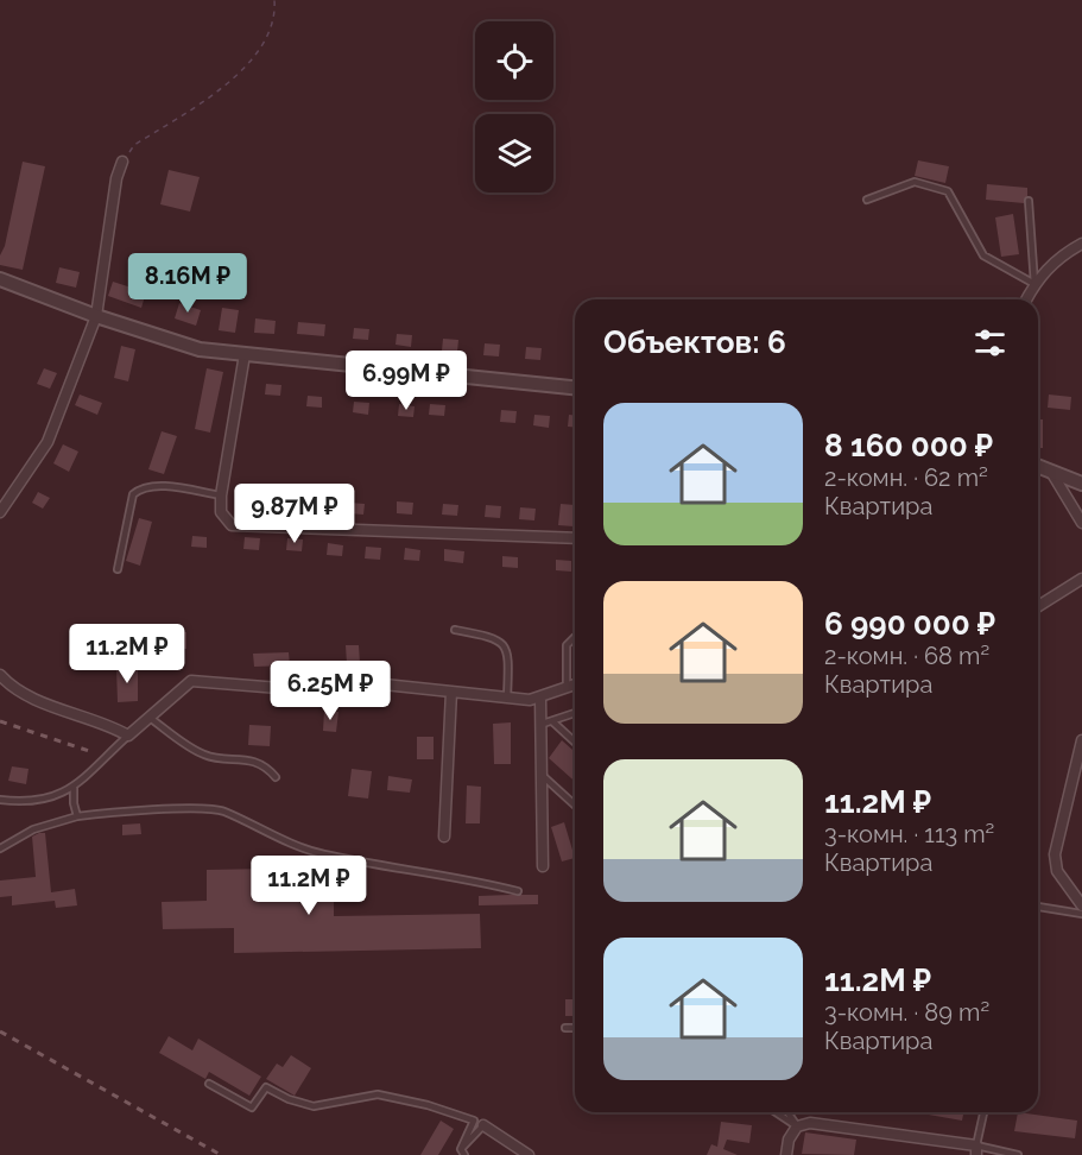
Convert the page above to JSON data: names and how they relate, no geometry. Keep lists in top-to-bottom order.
{
  "page": {
    "price": [
      "8.16M ₽",
      "6.99M ₽",
      "9.87M ₽",
      "11.2M ₽",
      "6.25M ₽",
      "11.2M ₽"
    ],
    "heading": "Объектов: 6",
    "list": [
      {
        "name": "8 160 000 ₽",
        "note": "2-комн. · 62 m² · Квартира"
      },
      {
        "name": "6 990 000 ₽",
        "note": "2-комн. · 68 m² · Квартира"
      },
      {
        "name": "11.2M ₽",
        "note": "3-комн. · 113 m² · Квартира"
      },
      {
        "name": "11.2M ₽",
        "note": "3-комн. · 89 m² · Квартира"
      }
    ]
  }
}
